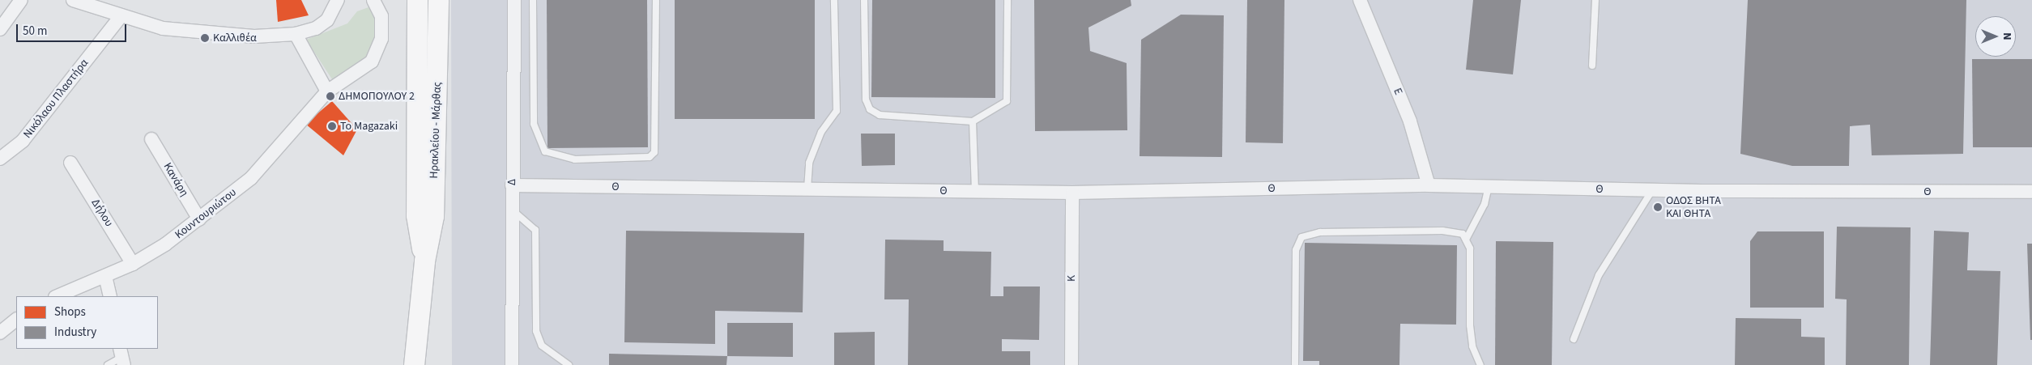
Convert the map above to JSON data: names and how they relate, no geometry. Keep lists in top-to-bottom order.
{
  "streets": {
    "main road": ["Ηρακλείου - Μάρθας"],
    "street": [
      "Ε",
      "Νικόλαου Πλαστήρα",
      "Κανάρη",
      "Δ",
      "Θ",
      "Δήλου",
      "Κουντουριώτου",
      "Κ"
    ]
  },
  "crossings": [
    ["Ε", "Θ"],
    ["Κανάρη", "Κουντουριώτου"],
    ["Δ", "Θ"],
    ["Θ", "Κ"],
    ["Δήλου", "Κουντουριώτου"]
  ],
  "places": [
    "Καλλιθέα",
    "ΔΗΜΟΠΟΥΛΟΥ 2",
    "To Magazaki",
    "ΟΔΟΣ ΒΗΤΑ ΚΑΙ ΘΗΤΑ"
  ],
  "legend": ["Shops", "Industry"],
  "scale_bar": "50 m",
  "north": "right"
}
